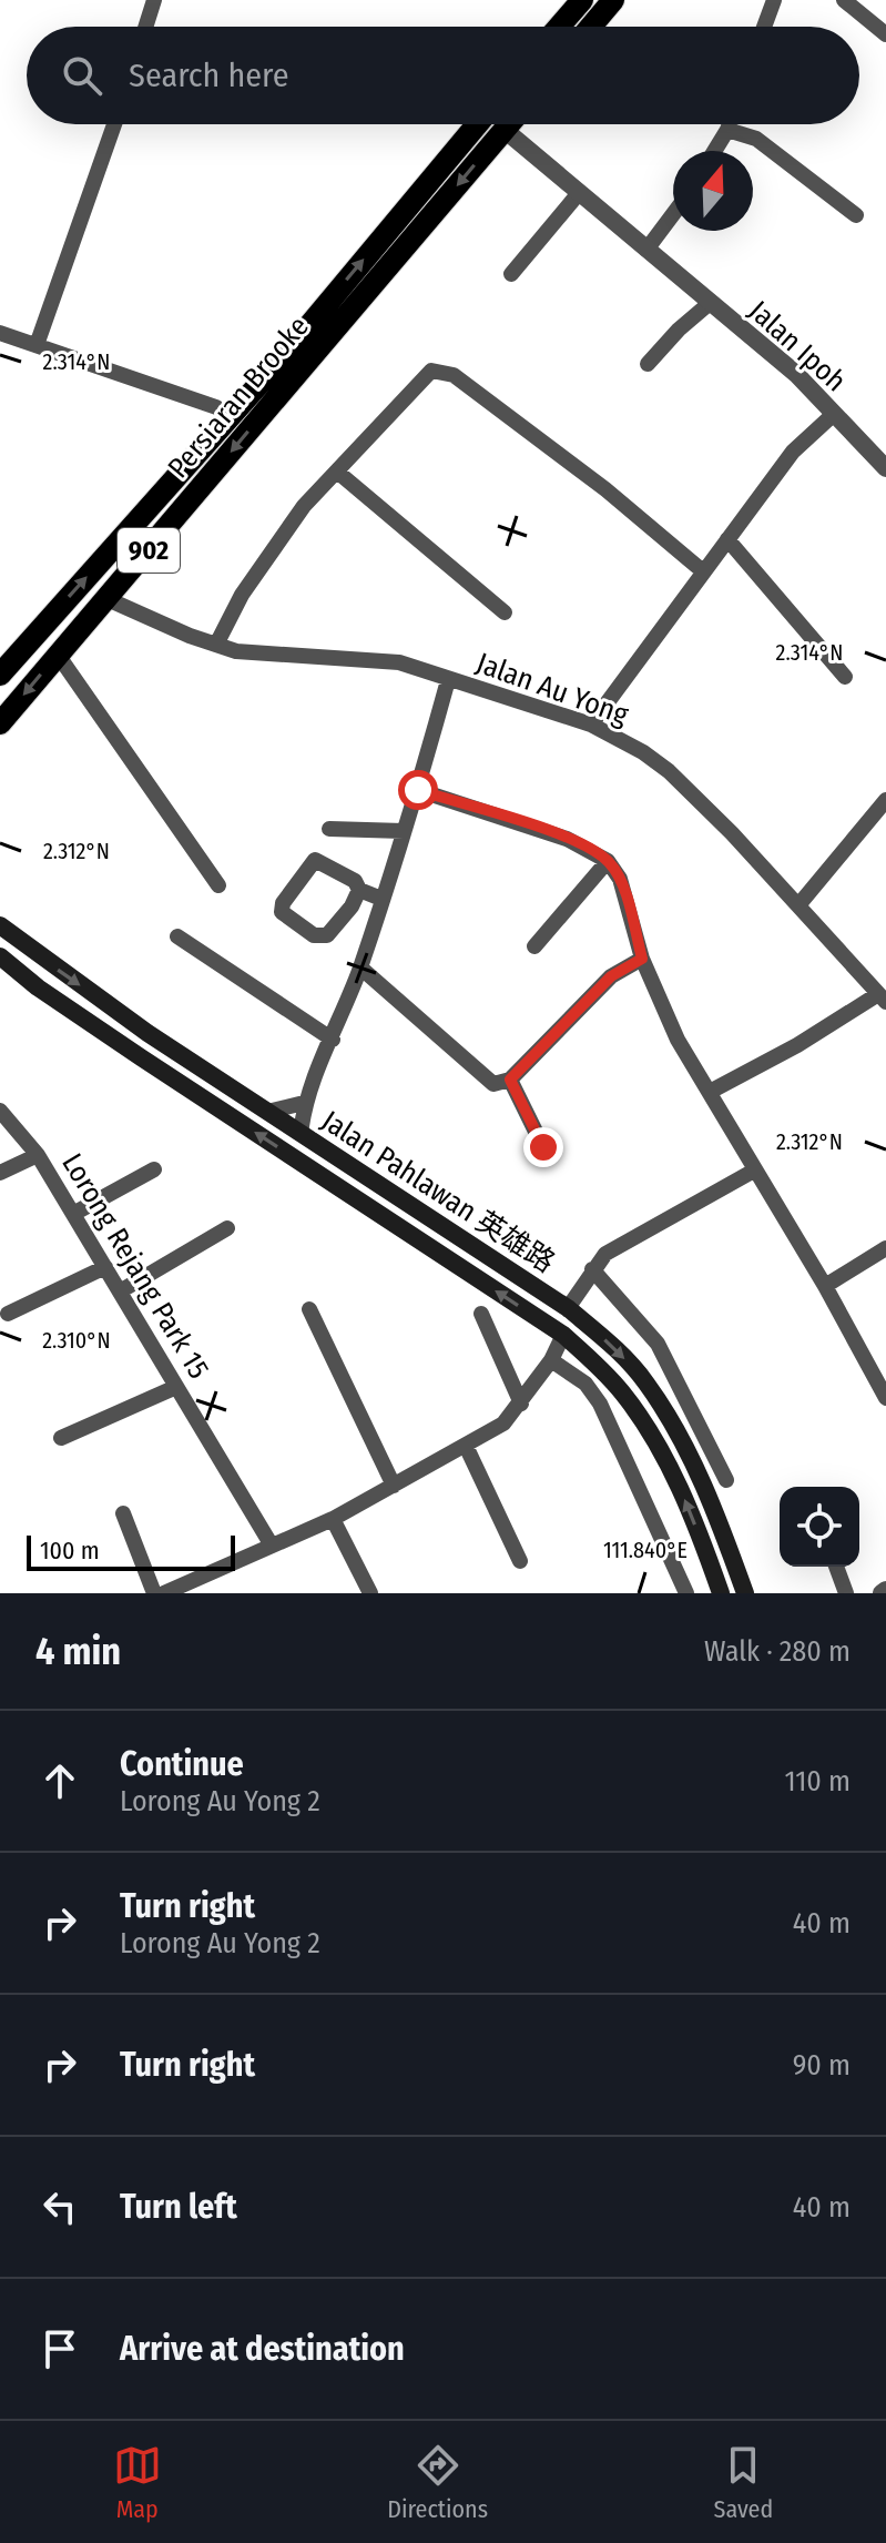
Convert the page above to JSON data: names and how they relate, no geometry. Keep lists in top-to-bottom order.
{
  "streets": {
    "main road": ["Persiaran Brooke", "902", "Jalan Pahlawan 英雄路"],
    "street": ["Jalan Ipoh", "Jalan Au Yong", "Lorong Rejang Park 15"]
  },
  "crossings": [
    ["Jalan Ipoh", "Persiaran Brooke"],
    ["Persiaran Brooke", "Jalan Au Yong"]
  ],
  "scale_bar": "100 m",
  "north": "top",
  "page": {
    "search": "Search here",
    "scale": "100 m",
    "heading": ["4 min", "Walk · 280 m"],
    "list": [
      ["Continue", "Lorong Au Yong 2", "110 m"],
      ["Turn right", "Lorong Au Yong 2", "40 m"],
      ["Turn right", "90 m"],
      ["Turn left", "40 m"],
      "Arrive at destination"
    ],
    "nav": ["Map", "Directions", "Saved"]
  },
  "coordinates": [
    "2.314°N",
    "2.312°N",
    "2.310°N",
    "111.840°E"
  ]
}
